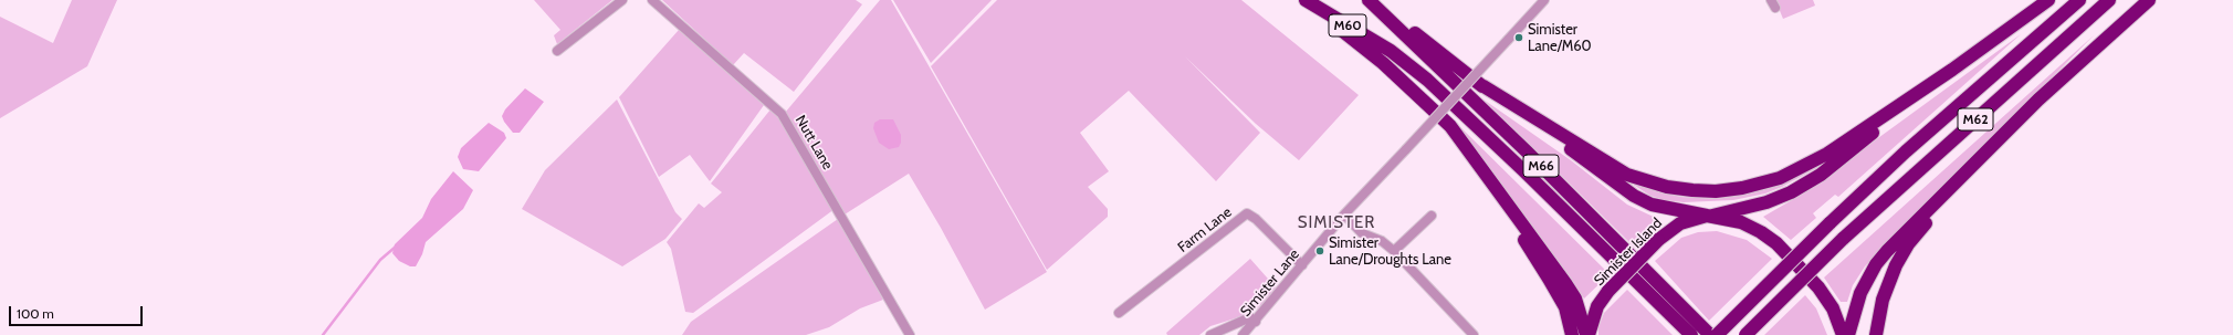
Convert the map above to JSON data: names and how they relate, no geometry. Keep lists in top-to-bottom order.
{
  "streets": {
    "highway": [
      "M60",
      "M62",
      "M66",
      "Simister Island"
    ],
    "street": ["Nutt Lane", "Farm Lane", "Simister Lane"]
  },
  "crossings": [
    ["M60", "M66"],
    ["Farm Lane", "Simister Lane"]
  ],
  "districts": ["SIMISTER"],
  "places": ["Simister Lane/M60", "Simister Lane/Droughts Lane"],
  "scale_bar": "100 m"
}
